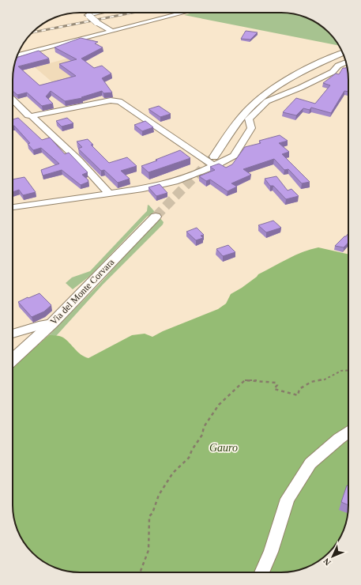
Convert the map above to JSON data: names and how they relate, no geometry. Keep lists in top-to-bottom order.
{
  "streets": {
    "main road": ["Via del Monte Corvara"]
  },
  "parks": ["Gauro"],
  "north": "bottom left"
}
